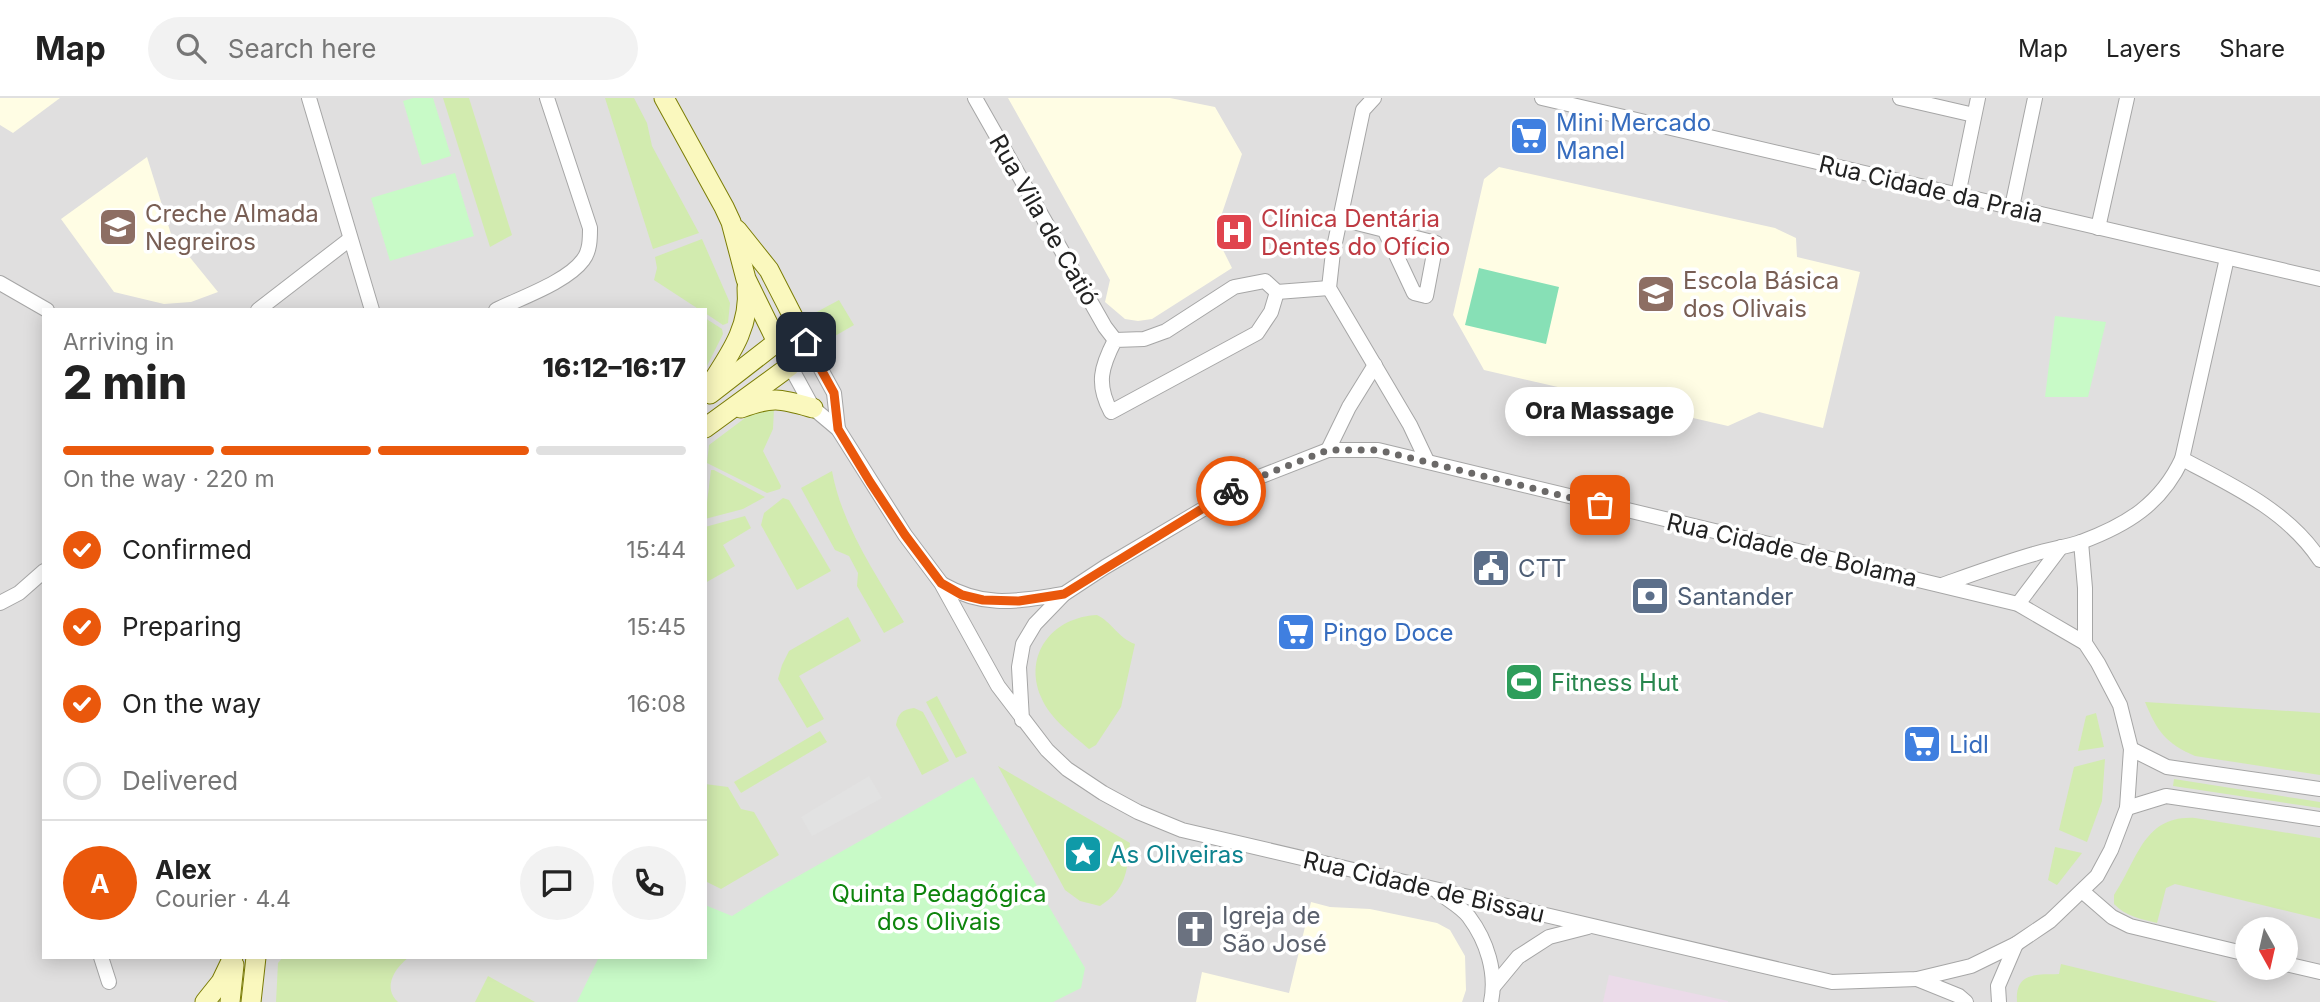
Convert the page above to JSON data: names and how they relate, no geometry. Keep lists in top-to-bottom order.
{
  "streets": {
    "main road": ["Rua Cidade de Bissau"],
    "street": ["Rua Cidade da Praia", "Rua Vila de Catió", "Rua Cidade de Bolama"]
  },
  "crossings": [
    ["Rua Cidade de Bolama", "Rua Cidade de Bissau"]
  ],
  "parks": ["Quinta Pedagógica dos Olivais"],
  "places": {
    "supermarket": ["Mini Mercado Manel", "Pingo Doce", "Lidl"],
    "school or university": ["Creche Almada Negreiros", "Escola Básica dos Olivais"],
    "hospital": ["Clínica Dentária Dentes do Ofício"],
    "other": ["Ora Massage"],
    "public building": ["CTT"],
    "bank": ["Santander"],
    "sports": ["Fitness Hut"],
    "place": ["As Oliveiras"],
    "church": ["Igreja de São José"]
  },
  "north": "bottom",
  "page": {
    "header": "Map",
    "search": "Search here",
    "nav": ["Map", "Layers", "Share"],
    "heading": ["2 min", "Arriving in", "16:12–16:17"],
    "panel": ["Alex", "Courier · 4.4"],
    "bubble": "Ora Massage",
    "bar": "On the way · 220 m",
    "list": [
      ["Confirmed", "15:44"],
      ["Preparing", "15:45"],
      ["On the way", "16:08"],
      "Delivered"
    ],
    "round": "A"
  }
}
